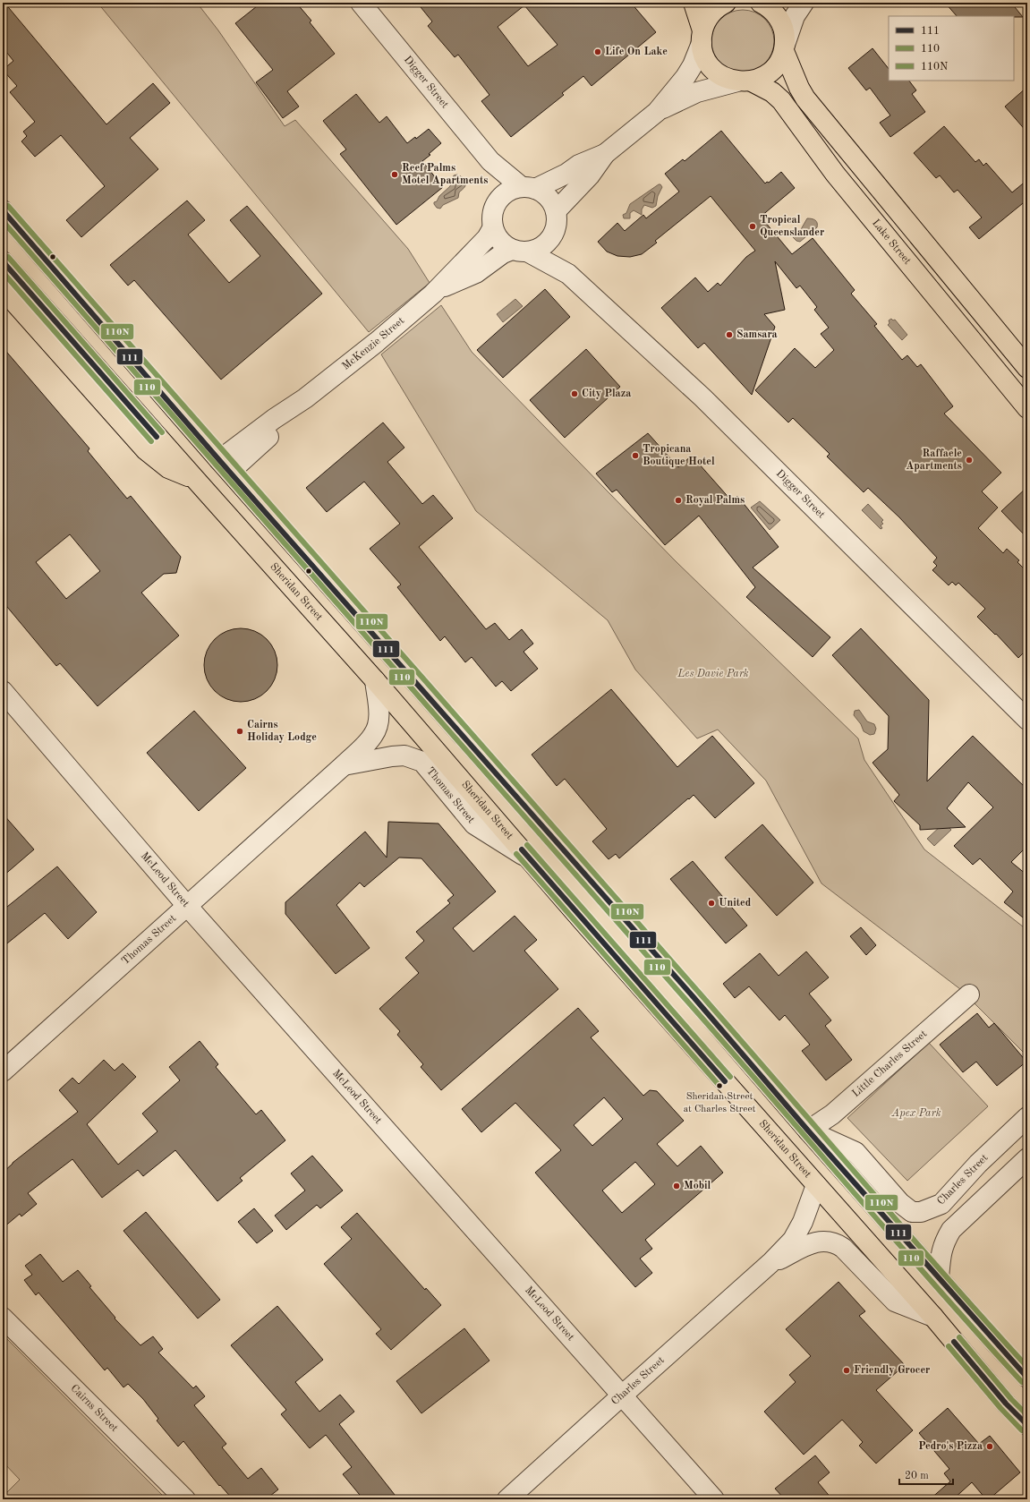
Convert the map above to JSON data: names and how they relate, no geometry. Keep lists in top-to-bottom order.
{
  "streets": {
    "main road": ["Lake Street", "Sheridan Street"],
    "street": [
      "Digger Street",
      "McKenzie Street",
      "Thomas Street",
      "McLeod Street",
      "Little Charles Street",
      "Charles Street",
      "Cairns Street"
    ]
  },
  "crossings": [
    ["Digger Street", "McKenzie Street"],
    ["Sheridan Street", "Thomas Street"],
    ["Sheridan Street", "Charles Street"],
    ["Thomas Street", "McLeod Street"],
    ["McLeod Street", "Charles Street"],
    ["Little Charles Street", "Charles Street"]
  ],
  "parks": ["Les Davie Park", "Apex Park"],
  "places": [
    "Life On Lake",
    "Reef Palms Motel Apartments",
    "Tropical Queenslander",
    "Samsara",
    "City Plaza",
    "Tropicana Boutique Hotel",
    "Raffaele Apartments",
    "Royal Palms",
    "Cairns Holiday Lodge",
    "United",
    "Sheridan Street at Charles Street",
    "Mobil",
    "Friendly Grocer",
    "Pedro's Pizza"
  ],
  "lines": ["transit line 110N", "transit line 111", "transit line 110"],
  "legend": ["111", "110", "110N"],
  "scale_bar": "20 m"
}
